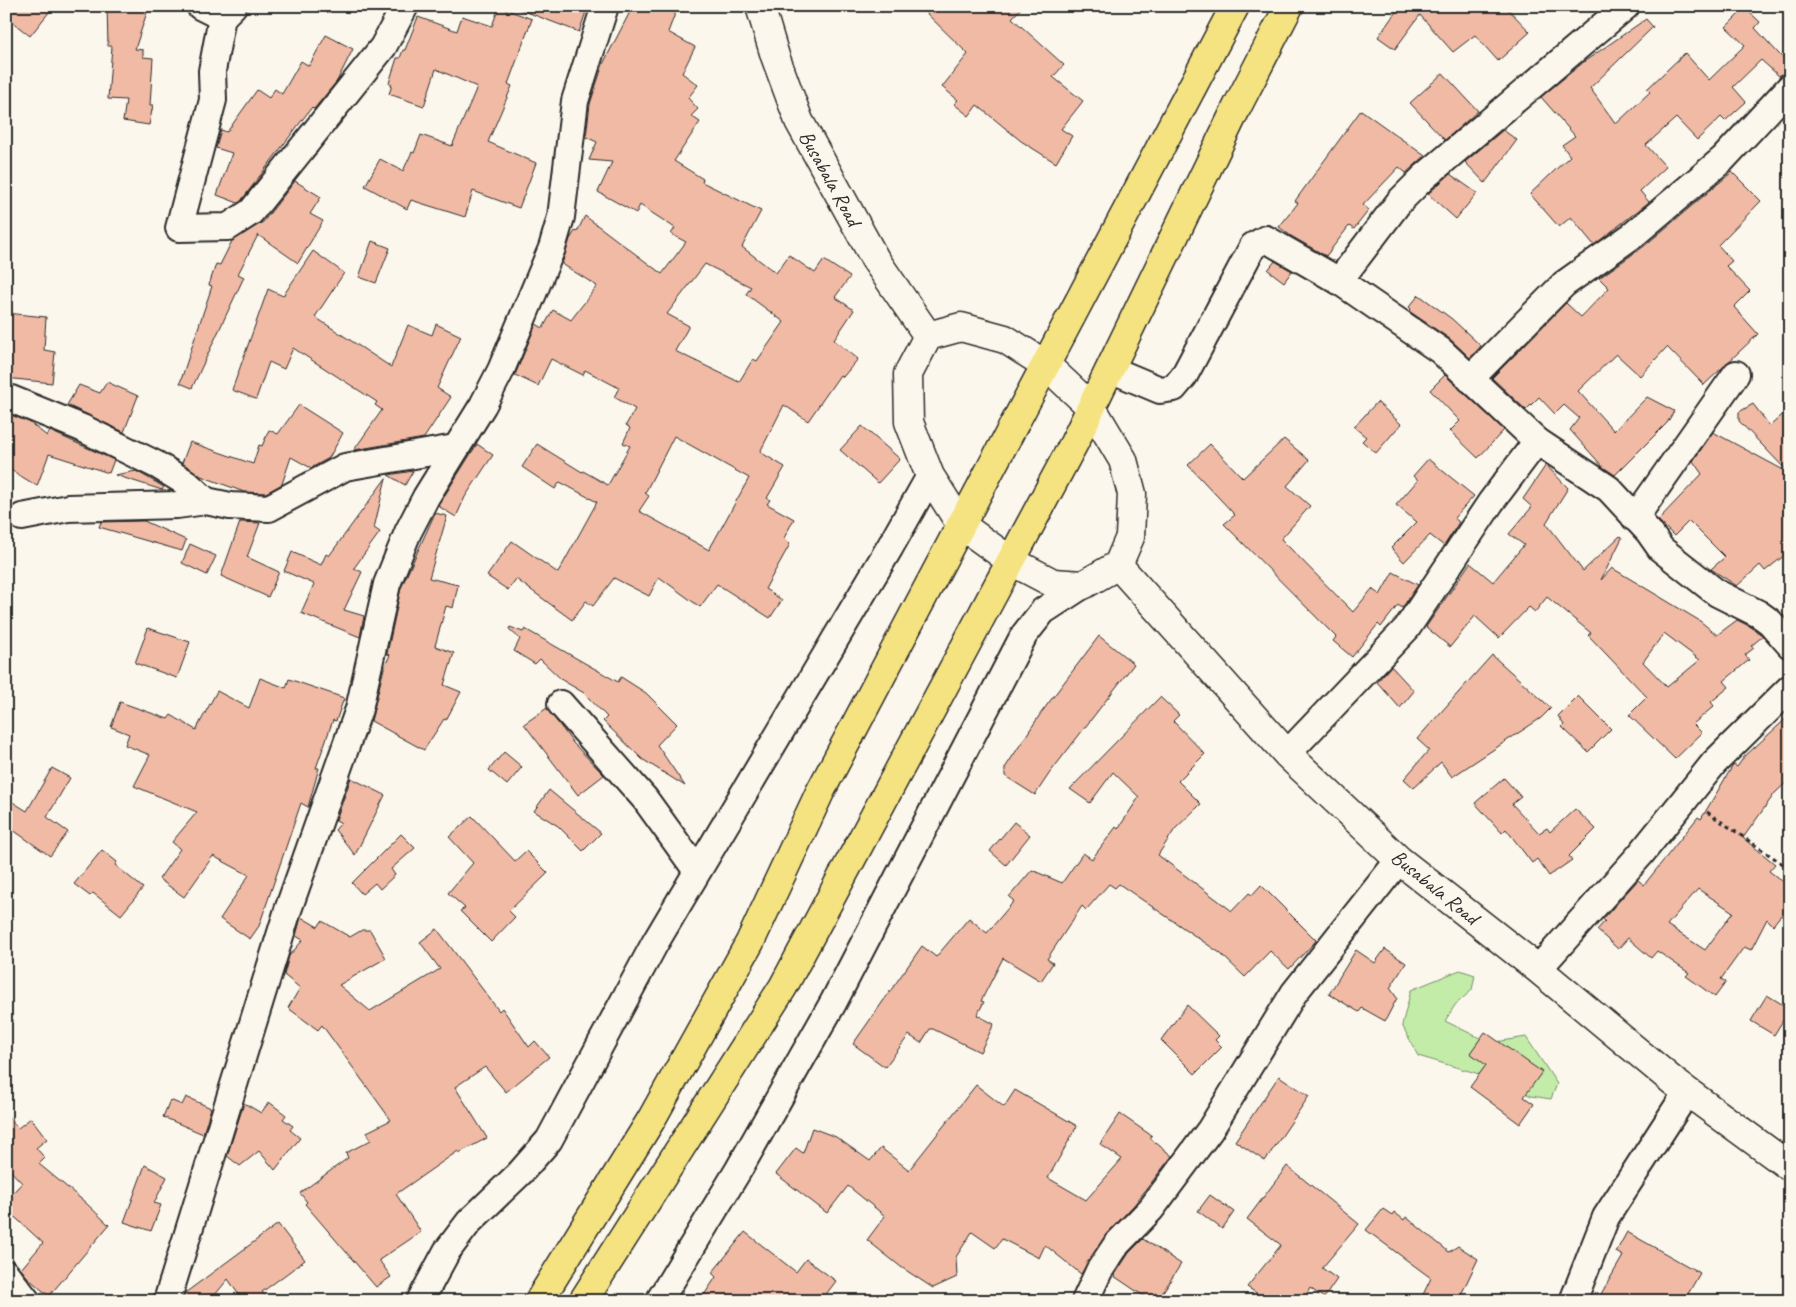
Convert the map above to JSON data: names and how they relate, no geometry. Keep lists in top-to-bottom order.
{
  "streets": {
    "street": ["Busabala Road"]
  }
}
